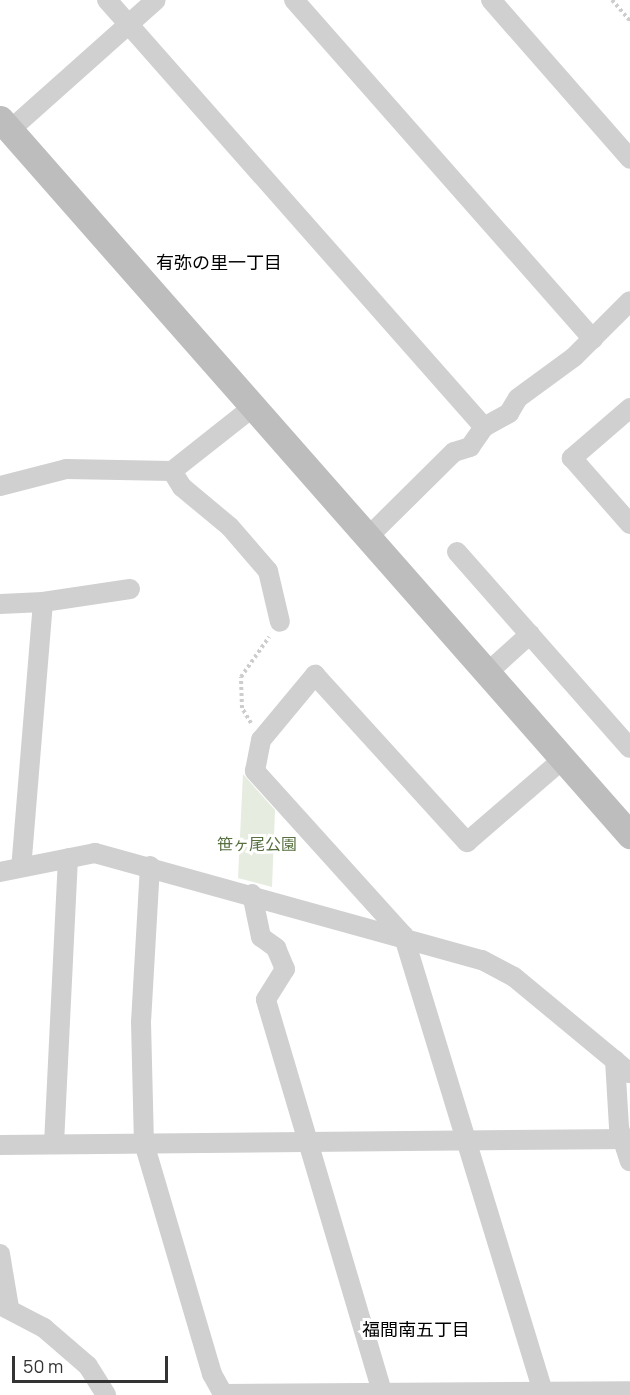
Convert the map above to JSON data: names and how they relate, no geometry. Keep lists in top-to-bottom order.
{
  "districts": ["有弥の里一丁目", "福間南五丁目"],
  "parks": ["笹ヶ尾公園"],
  "scale_bar": "50 m"
}
